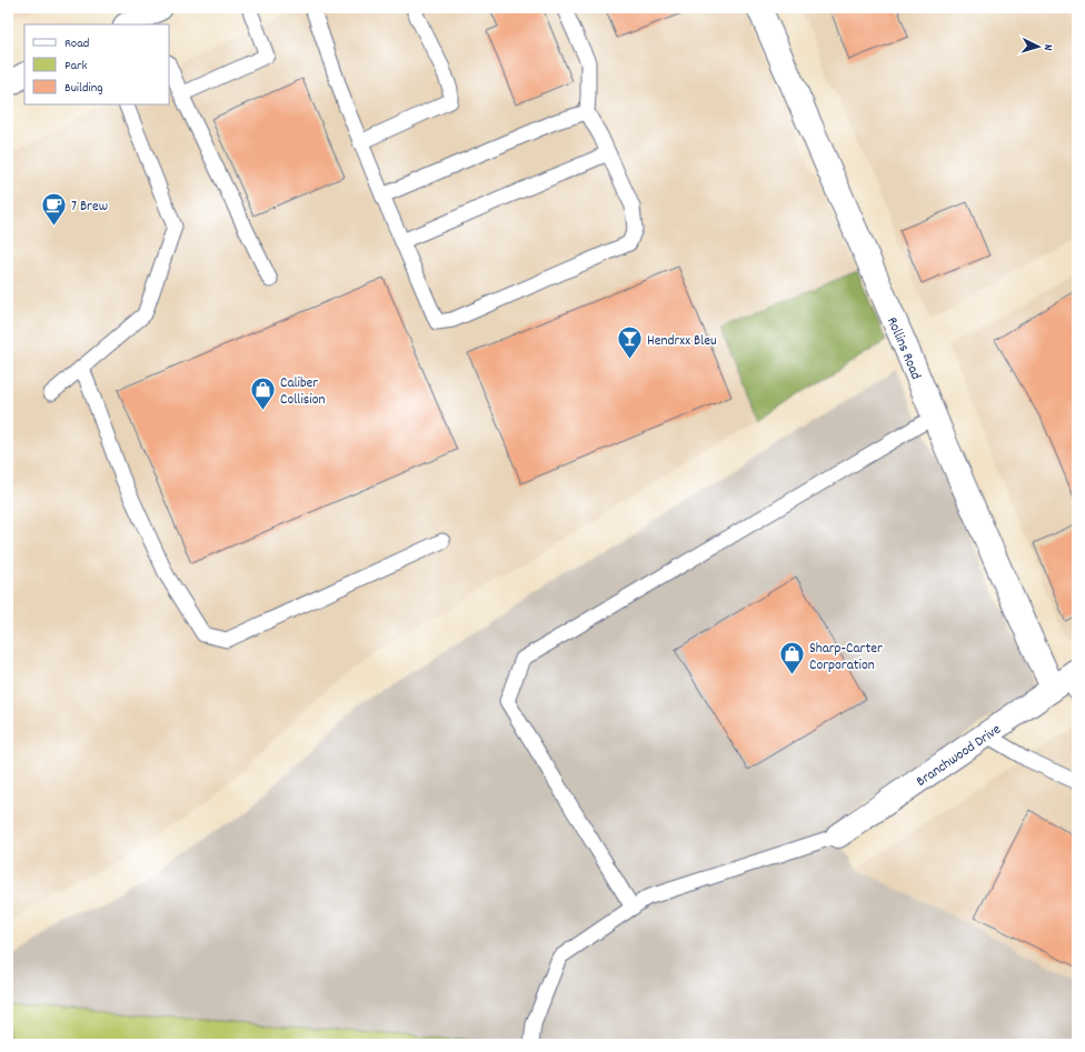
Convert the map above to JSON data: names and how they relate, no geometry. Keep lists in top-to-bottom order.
{
  "streets": {
    "street": ["Rollins Road", "Branchwood Drive"]
  },
  "crossings": [
    ["Rollins Road", "Branchwood Drive"]
  ],
  "places": {
    "cafe": ["7 Brew"],
    "bar": ["Hendrxx Bleu"],
    "shop": ["Caliber Collision", "Sharp-Carter Corporation"]
  },
  "legend": ["Road", "Park", "Building"],
  "north": "right"
}
